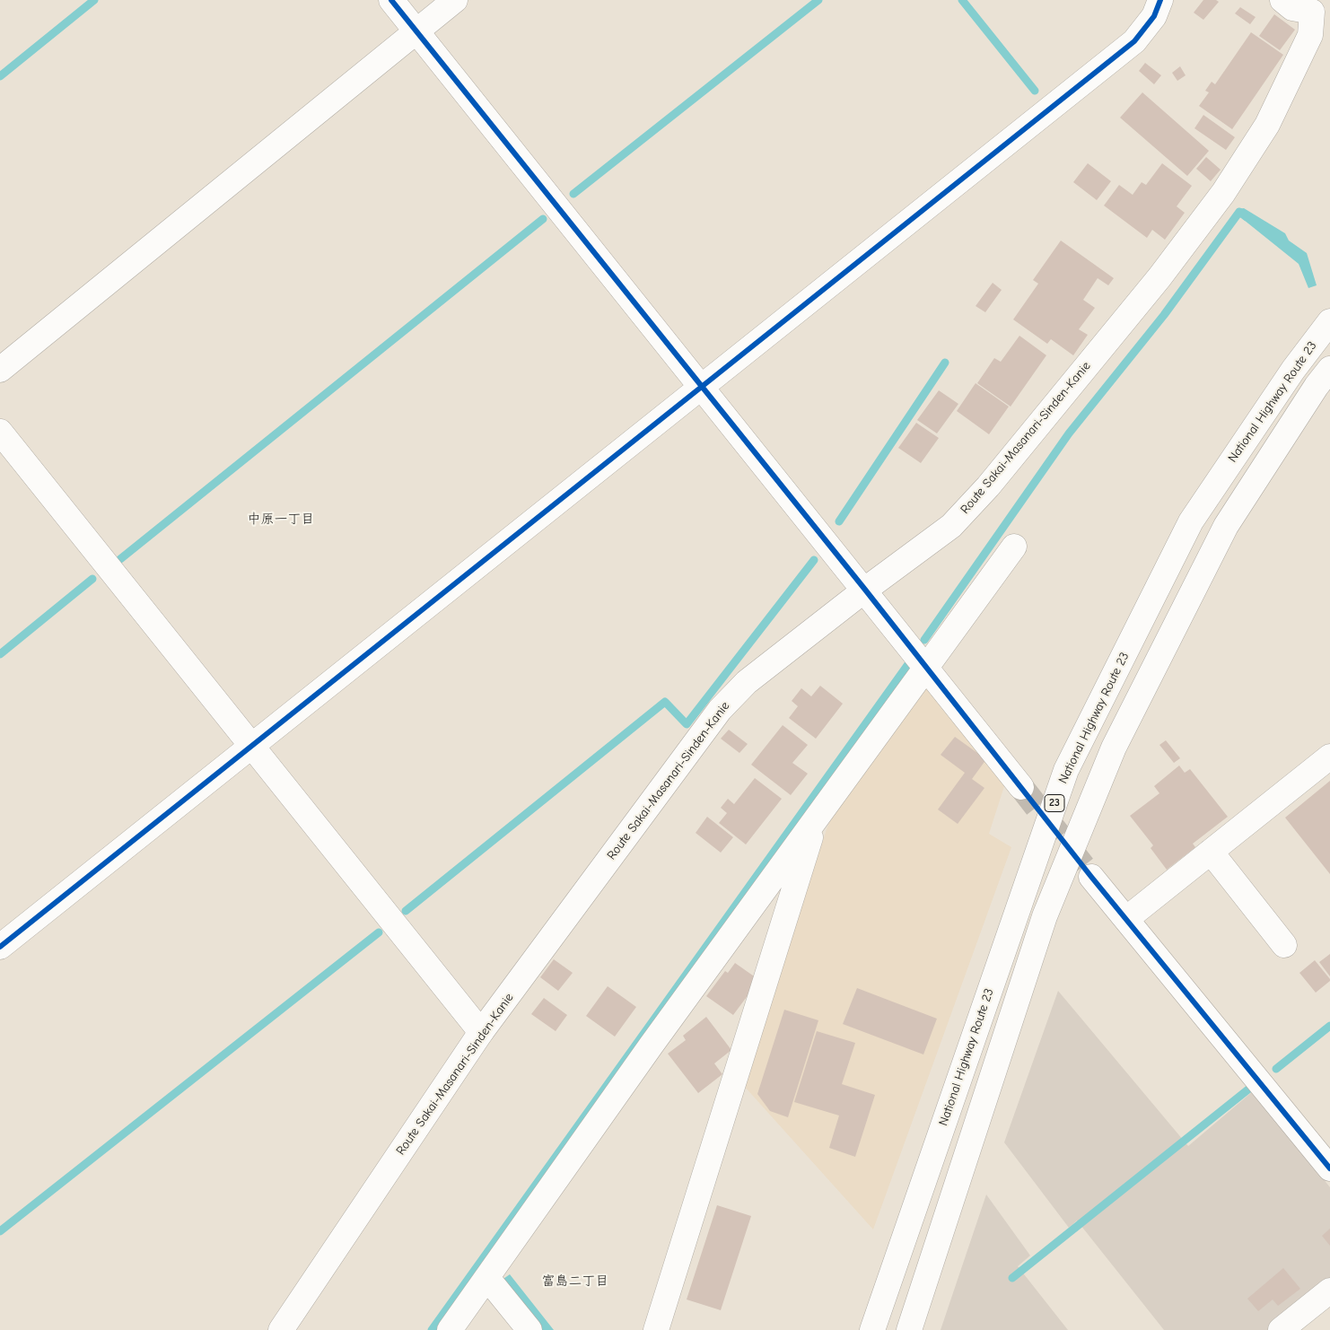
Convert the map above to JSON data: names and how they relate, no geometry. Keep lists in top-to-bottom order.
{
  "streets": {
    "main road": ["National Highway Route 23", "Route Sakai-Masanari-Sinden-Kanie", "23"]
  },
  "districts": ["中原一丁目", "富島二丁目"]
}
